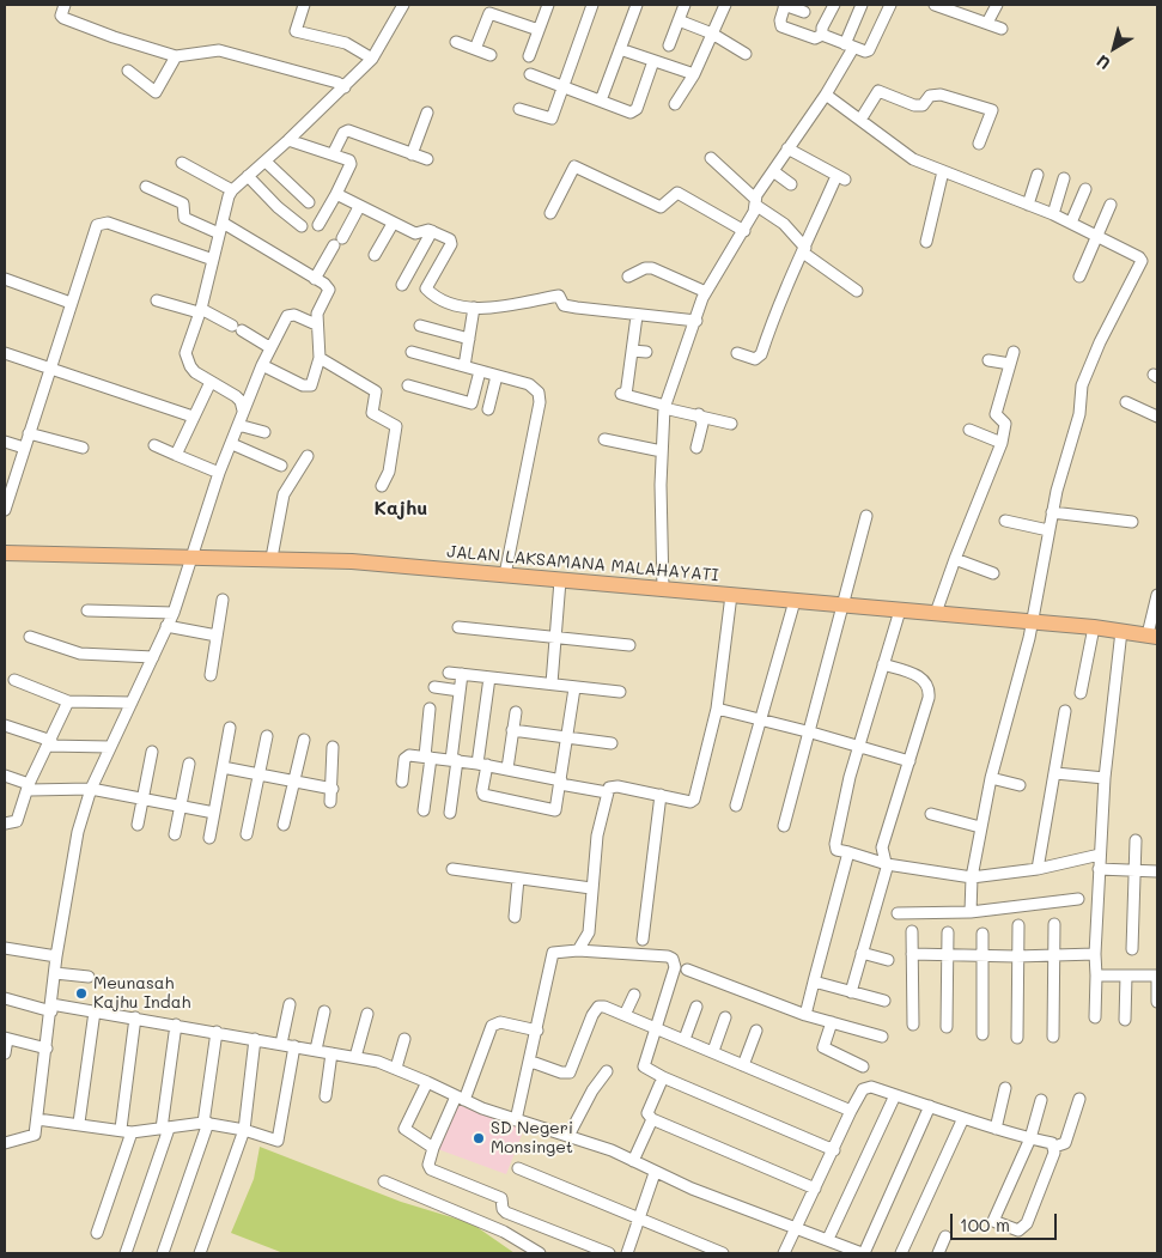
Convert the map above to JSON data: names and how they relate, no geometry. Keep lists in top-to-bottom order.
{
  "streets": {
    "highway": ["JALAN LAKSAMANA MALAHAYATI"]
  },
  "districts": ["Kajhu"],
  "places": ["Meunasah Kajhu Indah", "SD Negeri Monsinget"],
  "scale_bar": "100 m",
  "north": "bottom left"
}
